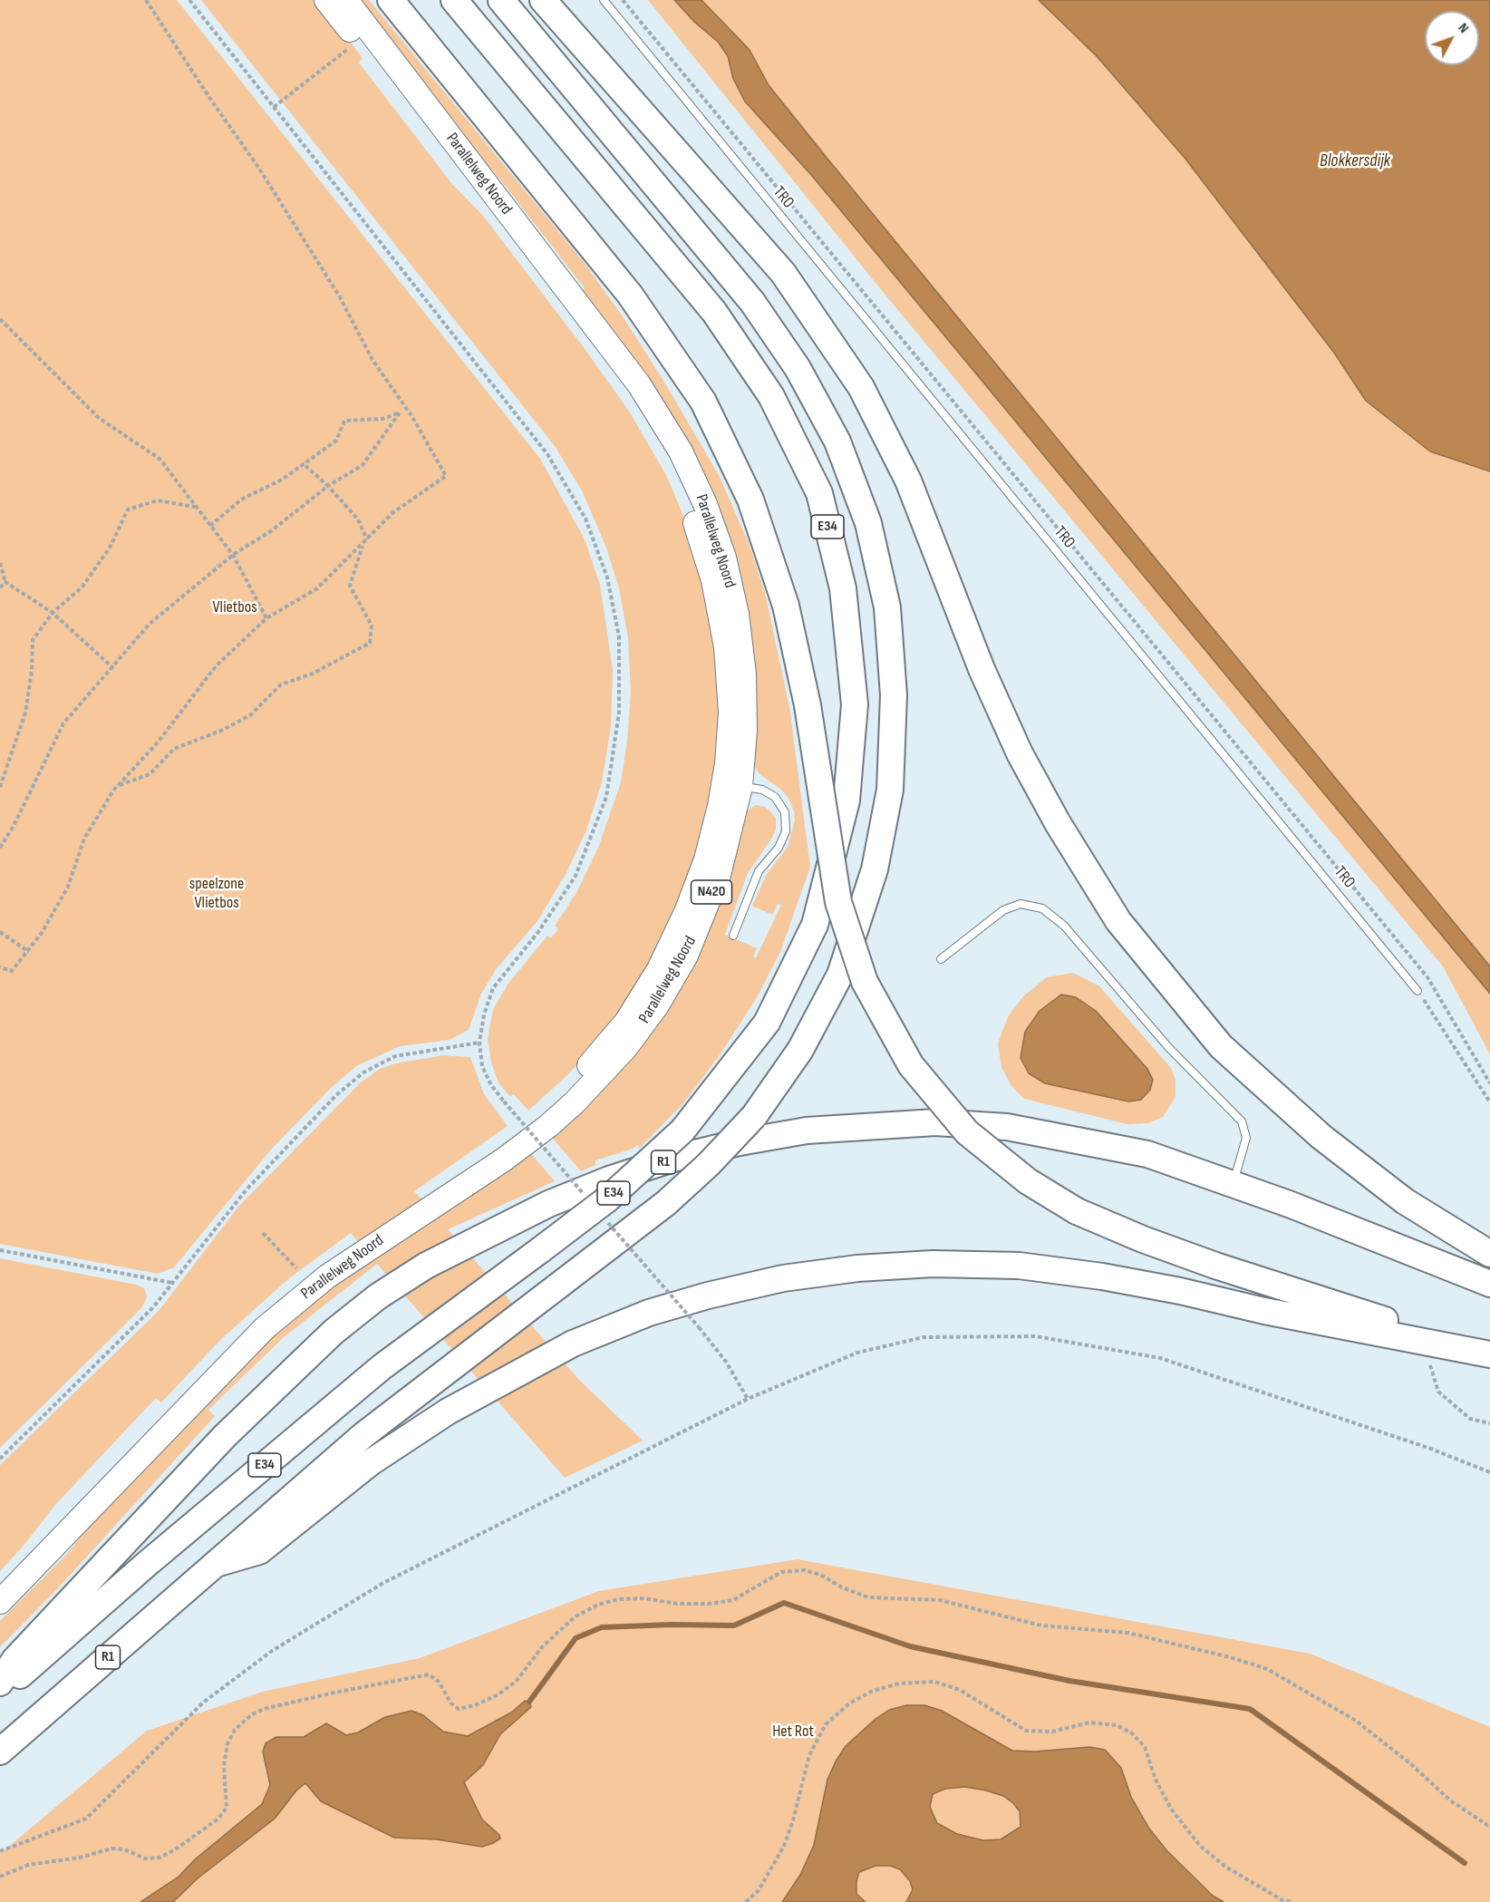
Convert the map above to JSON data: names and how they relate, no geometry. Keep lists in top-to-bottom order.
{
  "streets": {
    "highway": [
      "Parallelweg Noord",
      "E34",
      "N420",
      "R1"
    ],
    "lane": ["TRO"]
  },
  "crossings": [
    ["E34", "R1"]
  ],
  "water": ["Blokkersdijk"],
  "parks": ["Vlietbos", "speelzone Vlietbos", "Het Rot"],
  "north": "top right"
}
